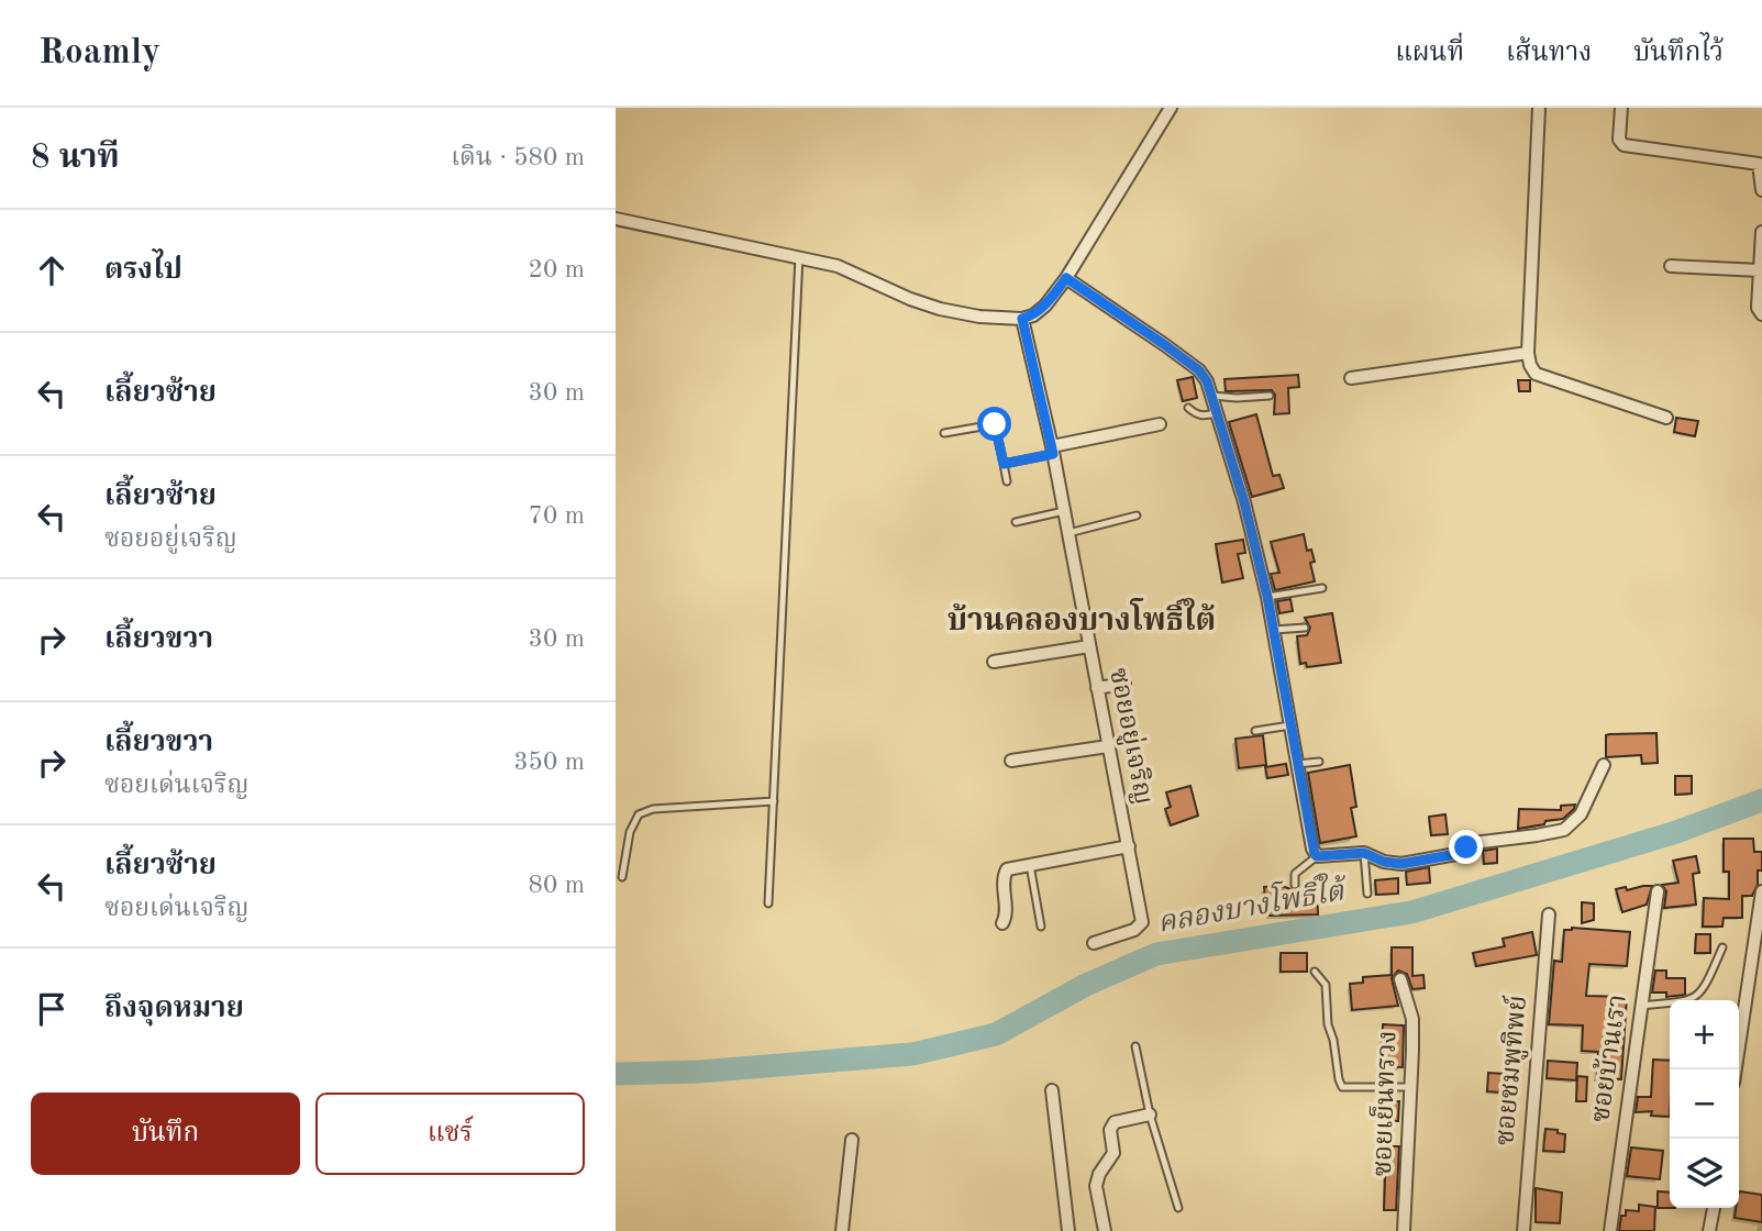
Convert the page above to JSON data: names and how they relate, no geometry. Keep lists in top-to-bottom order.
{
  "streets": {
    "street": [
      "ซอยอยู่เจริญ",
      "ซอยบ้านเรา",
      "ซอยชมพูทิพย์",
      "ซอยเย็นทรวง"
    ]
  },
  "districts": ["บ้านคลองบางโพธิ์ใต้"],
  "water": ["คลองบางโพธิ์ใต้"],
  "page": {
    "header": "Roamly",
    "nav": ["แผนที่", "เส้นทาง", "บันทึกไว้"],
    "heading": ["8 นาที", "เดิน · 580 m"],
    "list": [
      ["ตรงไป", "20 m"],
      ["เลี้ยวซ้าย", "30 m"],
      ["เลี้ยวซ้าย", "ซอยอยู่เจริญ", "70 m"],
      ["เลี้ยวขวา", "30 m"],
      ["เลี้ยวขวา", "ซอยเด่นเจริญ", "350 m"],
      ["เลี้ยวซ้าย", "ซอยเด่นเจริญ", "80 m"],
      "ถึงจุดหมาย"
    ],
    "map_buttons": ["+", "−"],
    "buttons": ["บันทึก", "แชร์"]
  }
}
